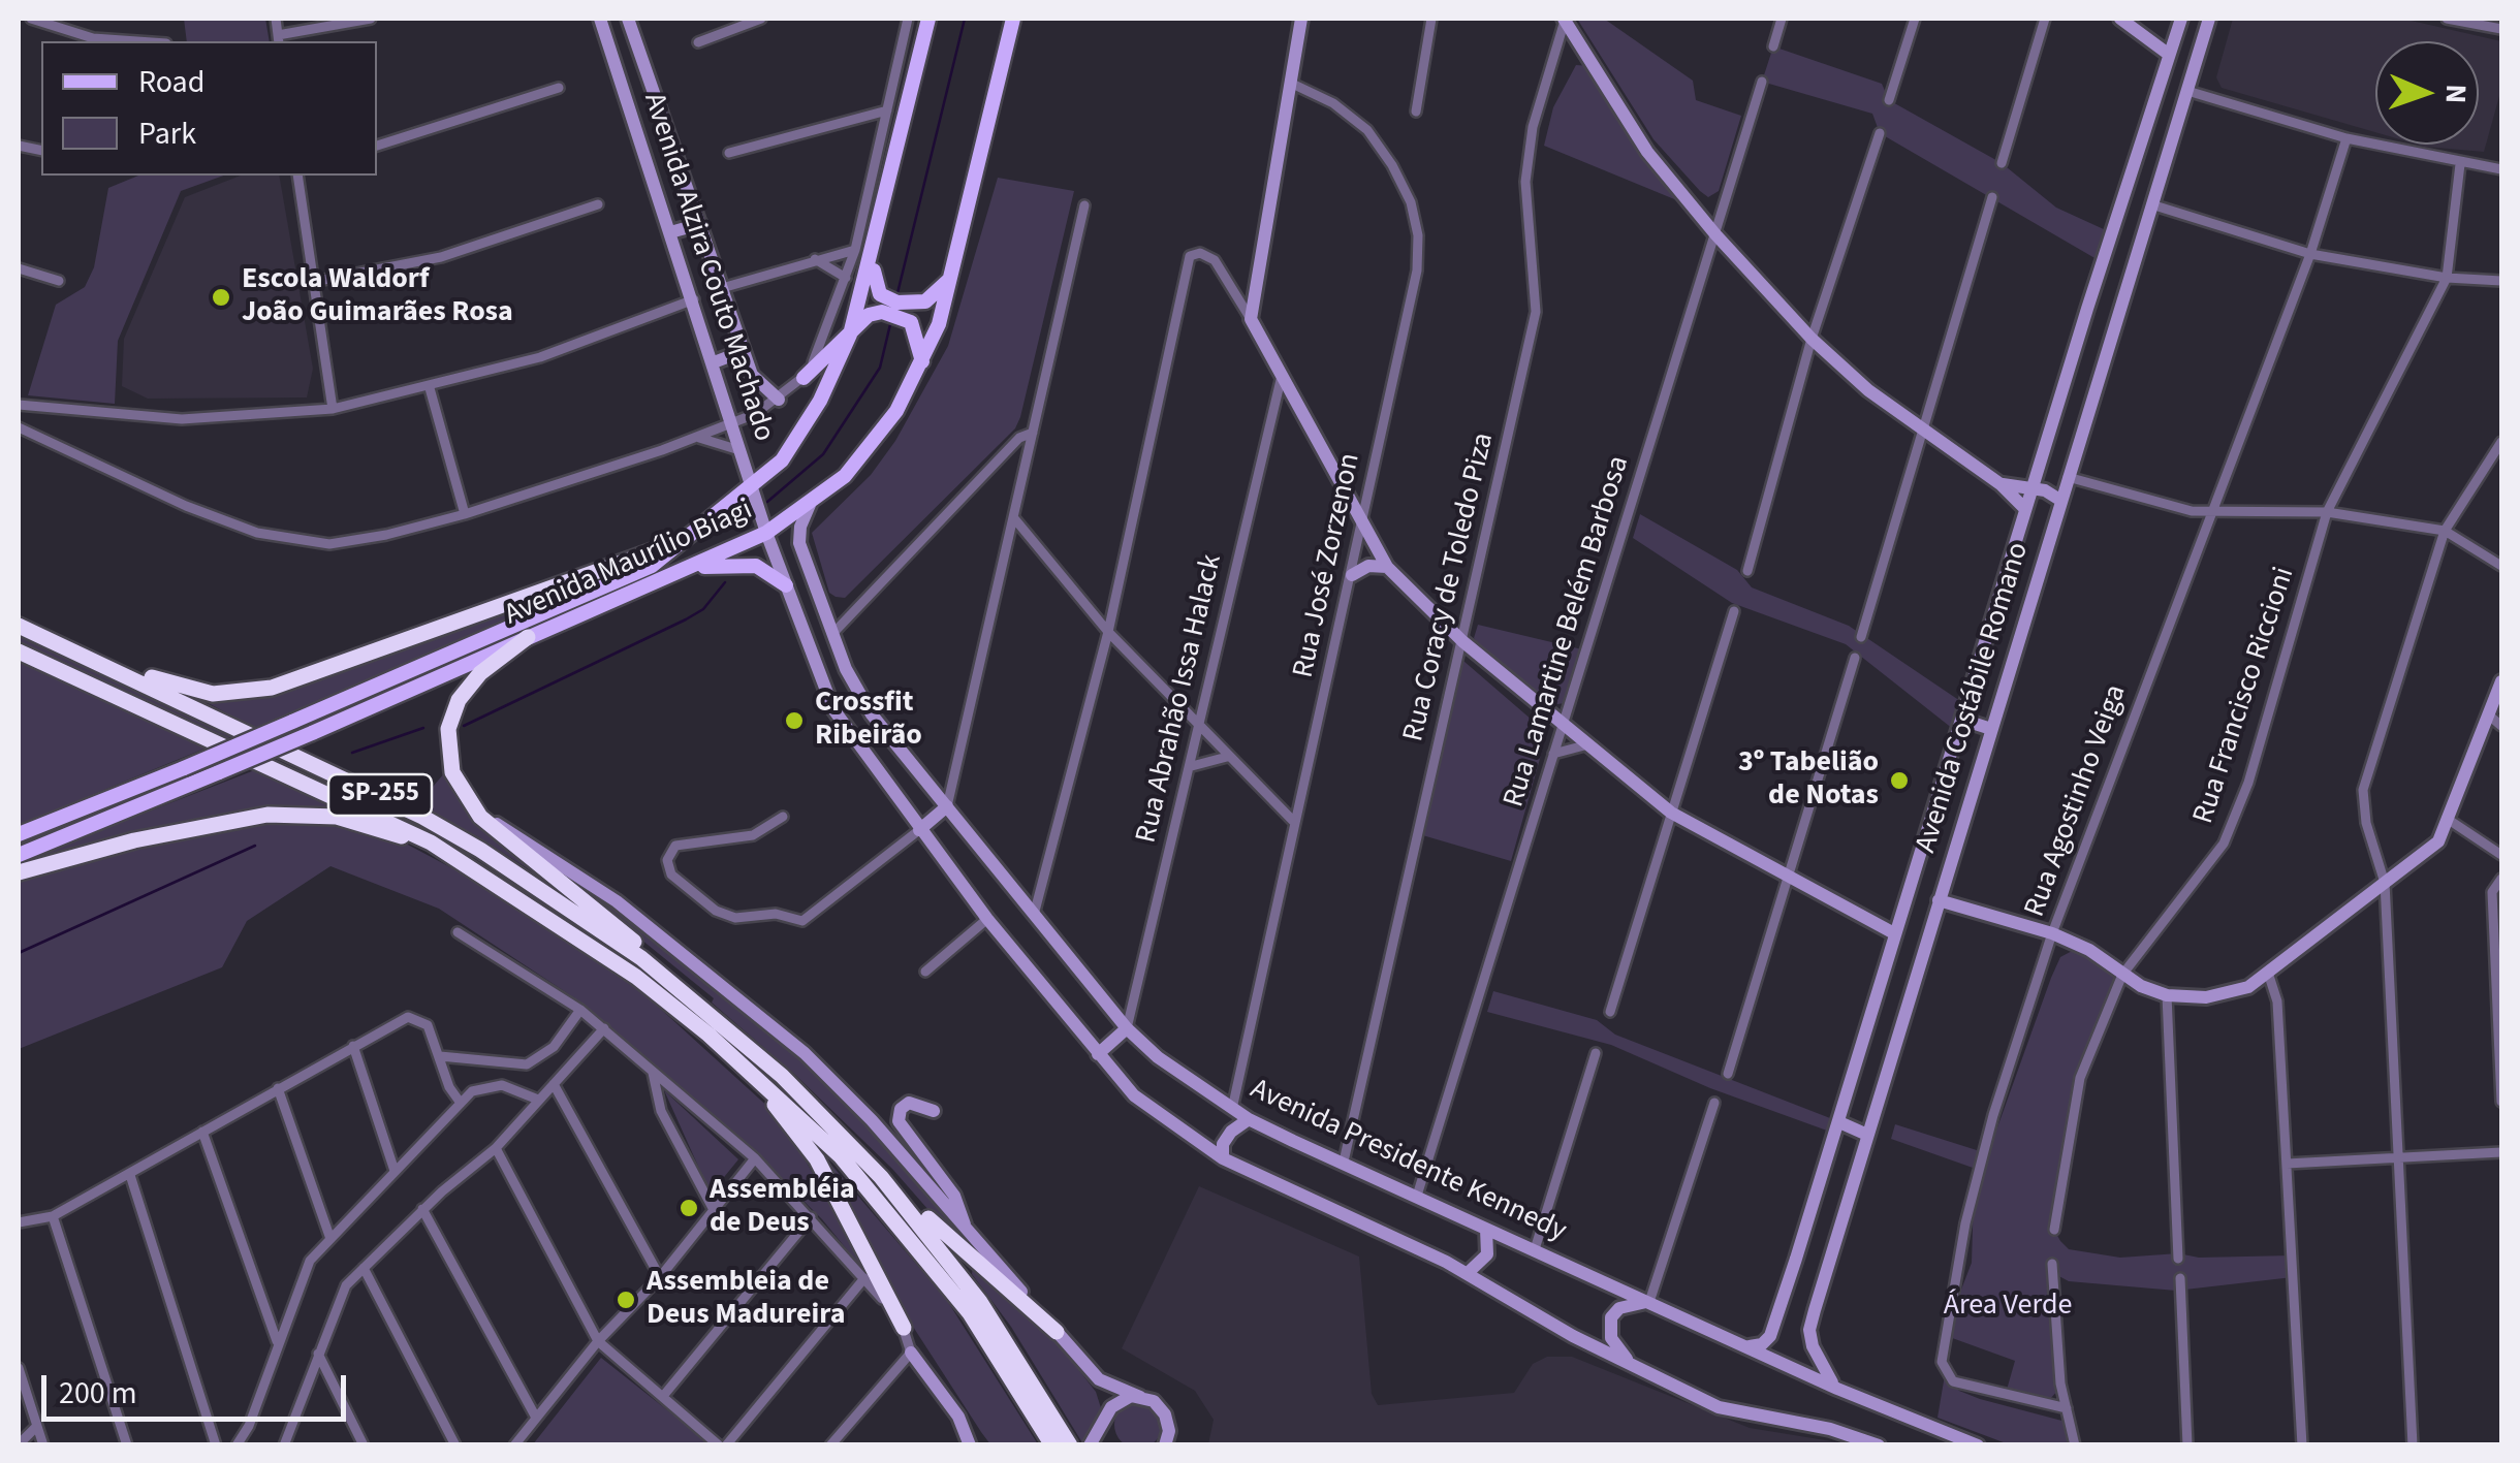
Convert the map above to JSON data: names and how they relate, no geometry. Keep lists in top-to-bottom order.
{
  "streets": {
    "highway": ["SP-255"],
    "main road": [
      "Avenida Alzira Couto Machado",
      "Avenida Maurílio Biagi",
      "Avenida Costábile Romano",
      "Avenida Presidente Kennedy"
    ],
    "street": [
      "Rua José Zorzenon",
      "Rua Coracy de Toledo Piza",
      "Rua Lamartine Belém Barbosa",
      "Rua Francisco Riccioni",
      "Rua Abrahão Issa Halack",
      "Rua Agostinho Veiga"
    ]
  },
  "crossings": [
    ["Avenida Alzira Couto Machado", "Avenida Maurílio Biagi"],
    ["Avenida Maurílio Biagi", "Avenida Presidente Kennedy"],
    ["Rua José Zorzenon", "Avenida Presidente Kennedy"],
    ["Rua Coracy de Toledo Piza", "Avenida Presidente Kennedy"],
    ["Rua Lamartine Belém Barbosa", "Avenida Presidente Kennedy"],
    ["Avenida Costábile Romano", "Avenida Presidente Kennedy"],
    ["Rua Abrahão Issa Halack", "Avenida Presidente Kennedy"]
  ],
  "parks": ["Área Verde"],
  "places": [
    "Escola Waldorf João Guimarães Rosa",
    "Crossfit Ribeirão",
    "3º Tabelião de Notas",
    "Assembléia de Deus",
    "Assembleia de Deus Madureira"
  ],
  "legend": ["Road", "Park"],
  "scale_bar": "200 m",
  "north": "right"
}
